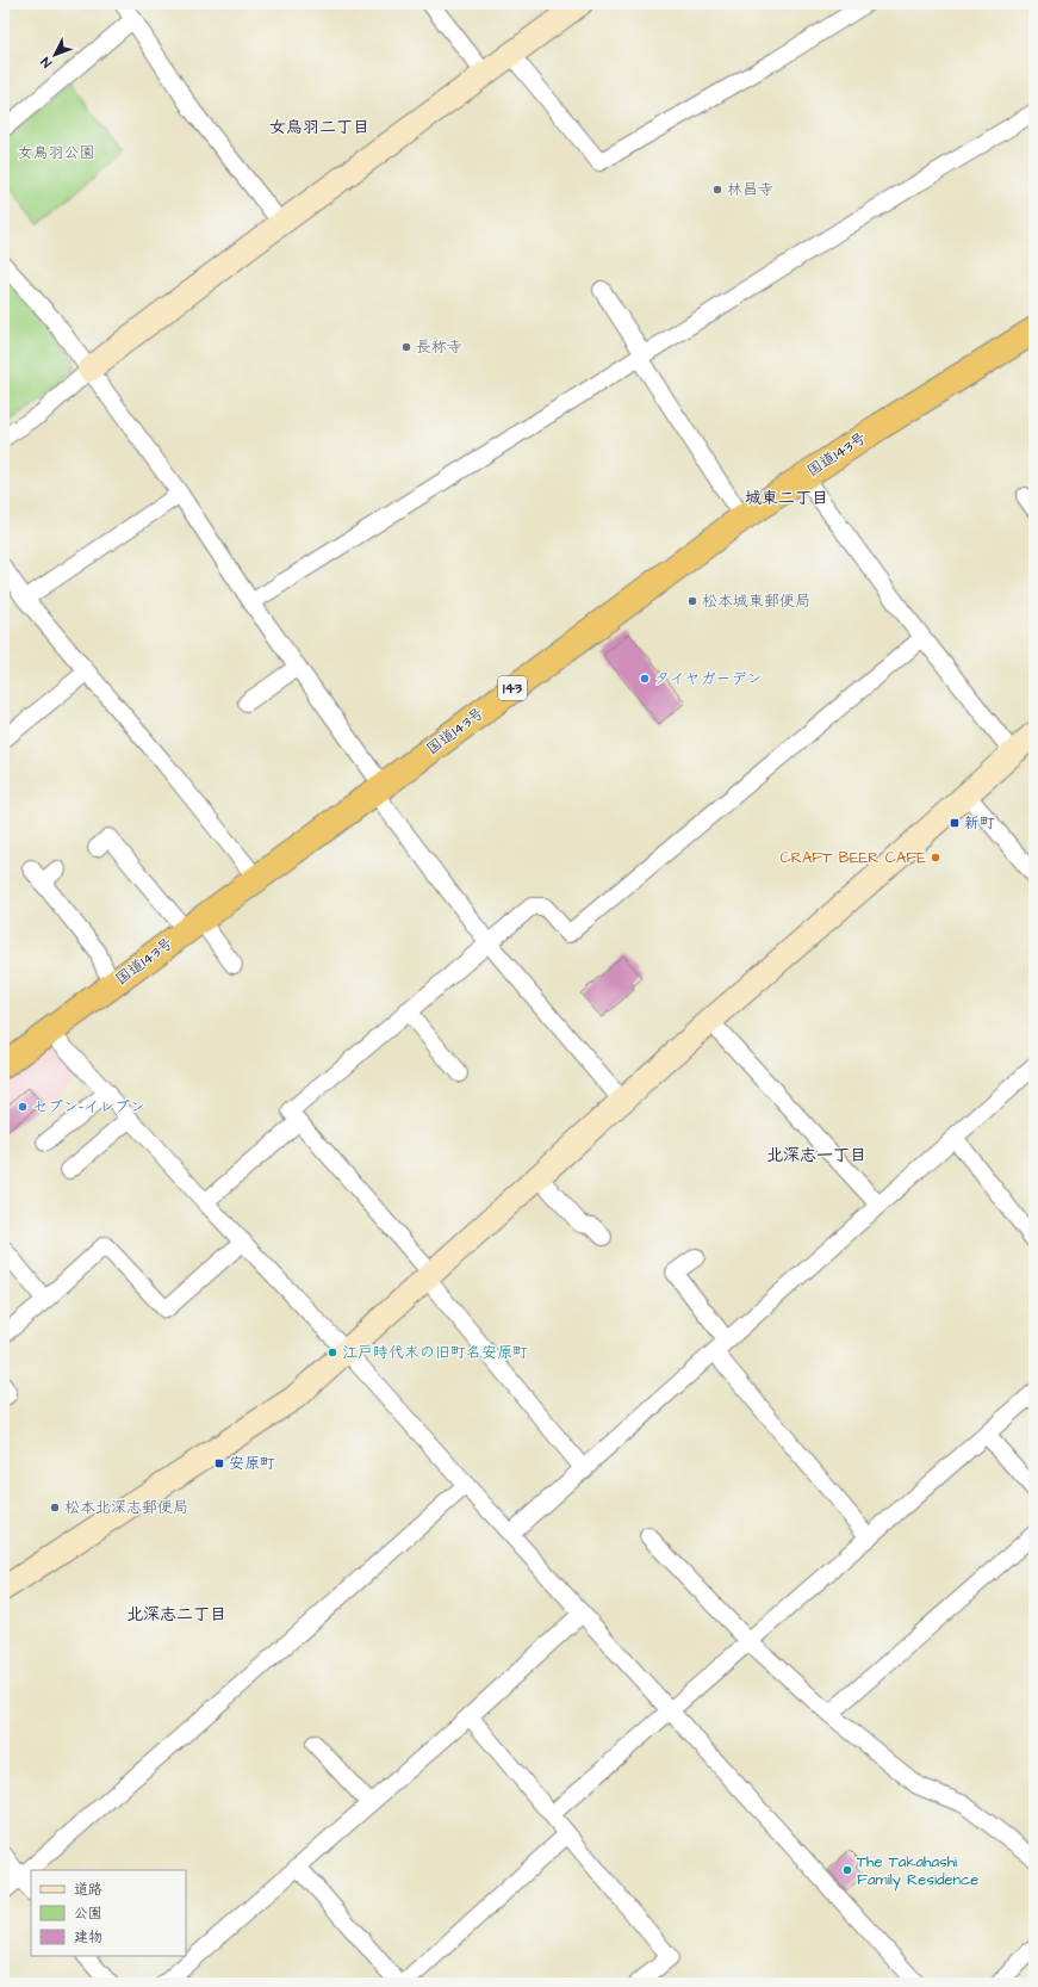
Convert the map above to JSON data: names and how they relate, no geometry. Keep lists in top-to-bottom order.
{
  "streets": {
    "highway": ["国道143号", "143"]
  },
  "districts": [
    "女鳥羽二丁目",
    "城東二丁目",
    "北深志一丁目",
    "北深志二丁目"
  ],
  "parks": ["女鳥羽公園"],
  "places": {
    "other": [
      "林昌寺",
      "長称寺",
      "松本城東郵便局",
      "タイヤガーデン",
      "CRAFT BEER CAFE",
      "セブン-イレブン",
      "江戸時代末の旧町名安原町",
      "松本北深志郵便局",
      "The Takahashi Family Residence"
    ],
    "transit": ["新町", "安原町"]
  },
  "legend": ["道路", "公園", "建物"],
  "north": "bottom left"
}
